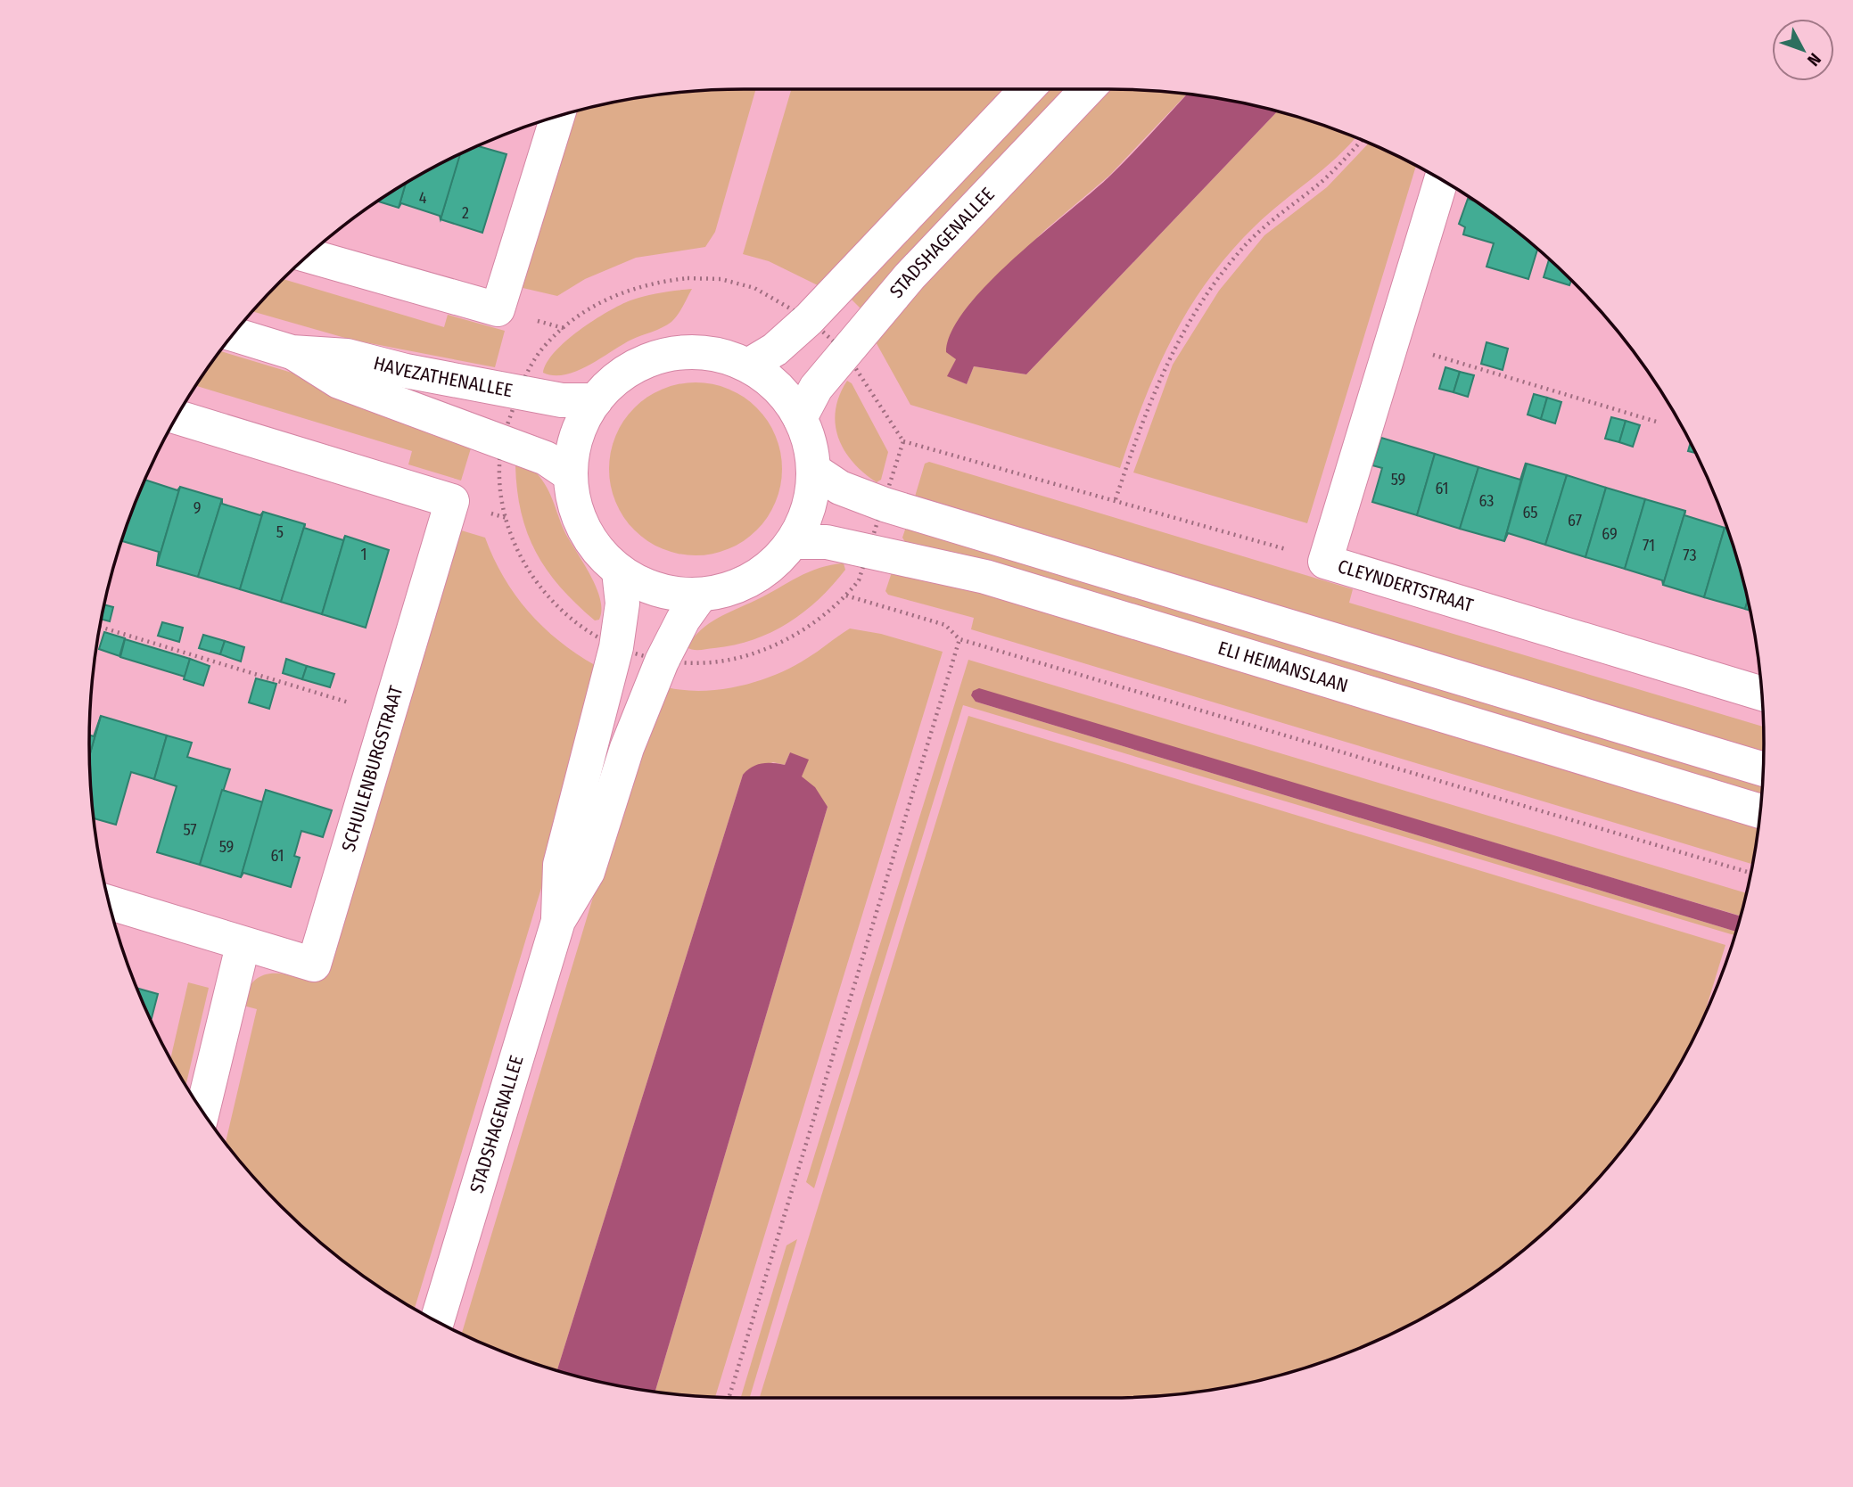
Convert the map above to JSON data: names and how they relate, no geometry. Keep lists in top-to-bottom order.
{
  "streets": {
    "street": [
      "STADSHAGENALLEE",
      "HAVEZATHENALLEE",
      "CLEYNDERTSTRAAT",
      "ELI HEIMANSLAAN",
      "SCHUILENBURGSTRAAT"
    ]
  },
  "house_numbers": [
    "4",
    "2",
    "59",
    "61",
    "63",
    "9",
    "65",
    "67",
    "5",
    "69",
    "71",
    "1",
    "73",
    "57",
    "59",
    "61"
  ],
  "north": "bottom right"
}
